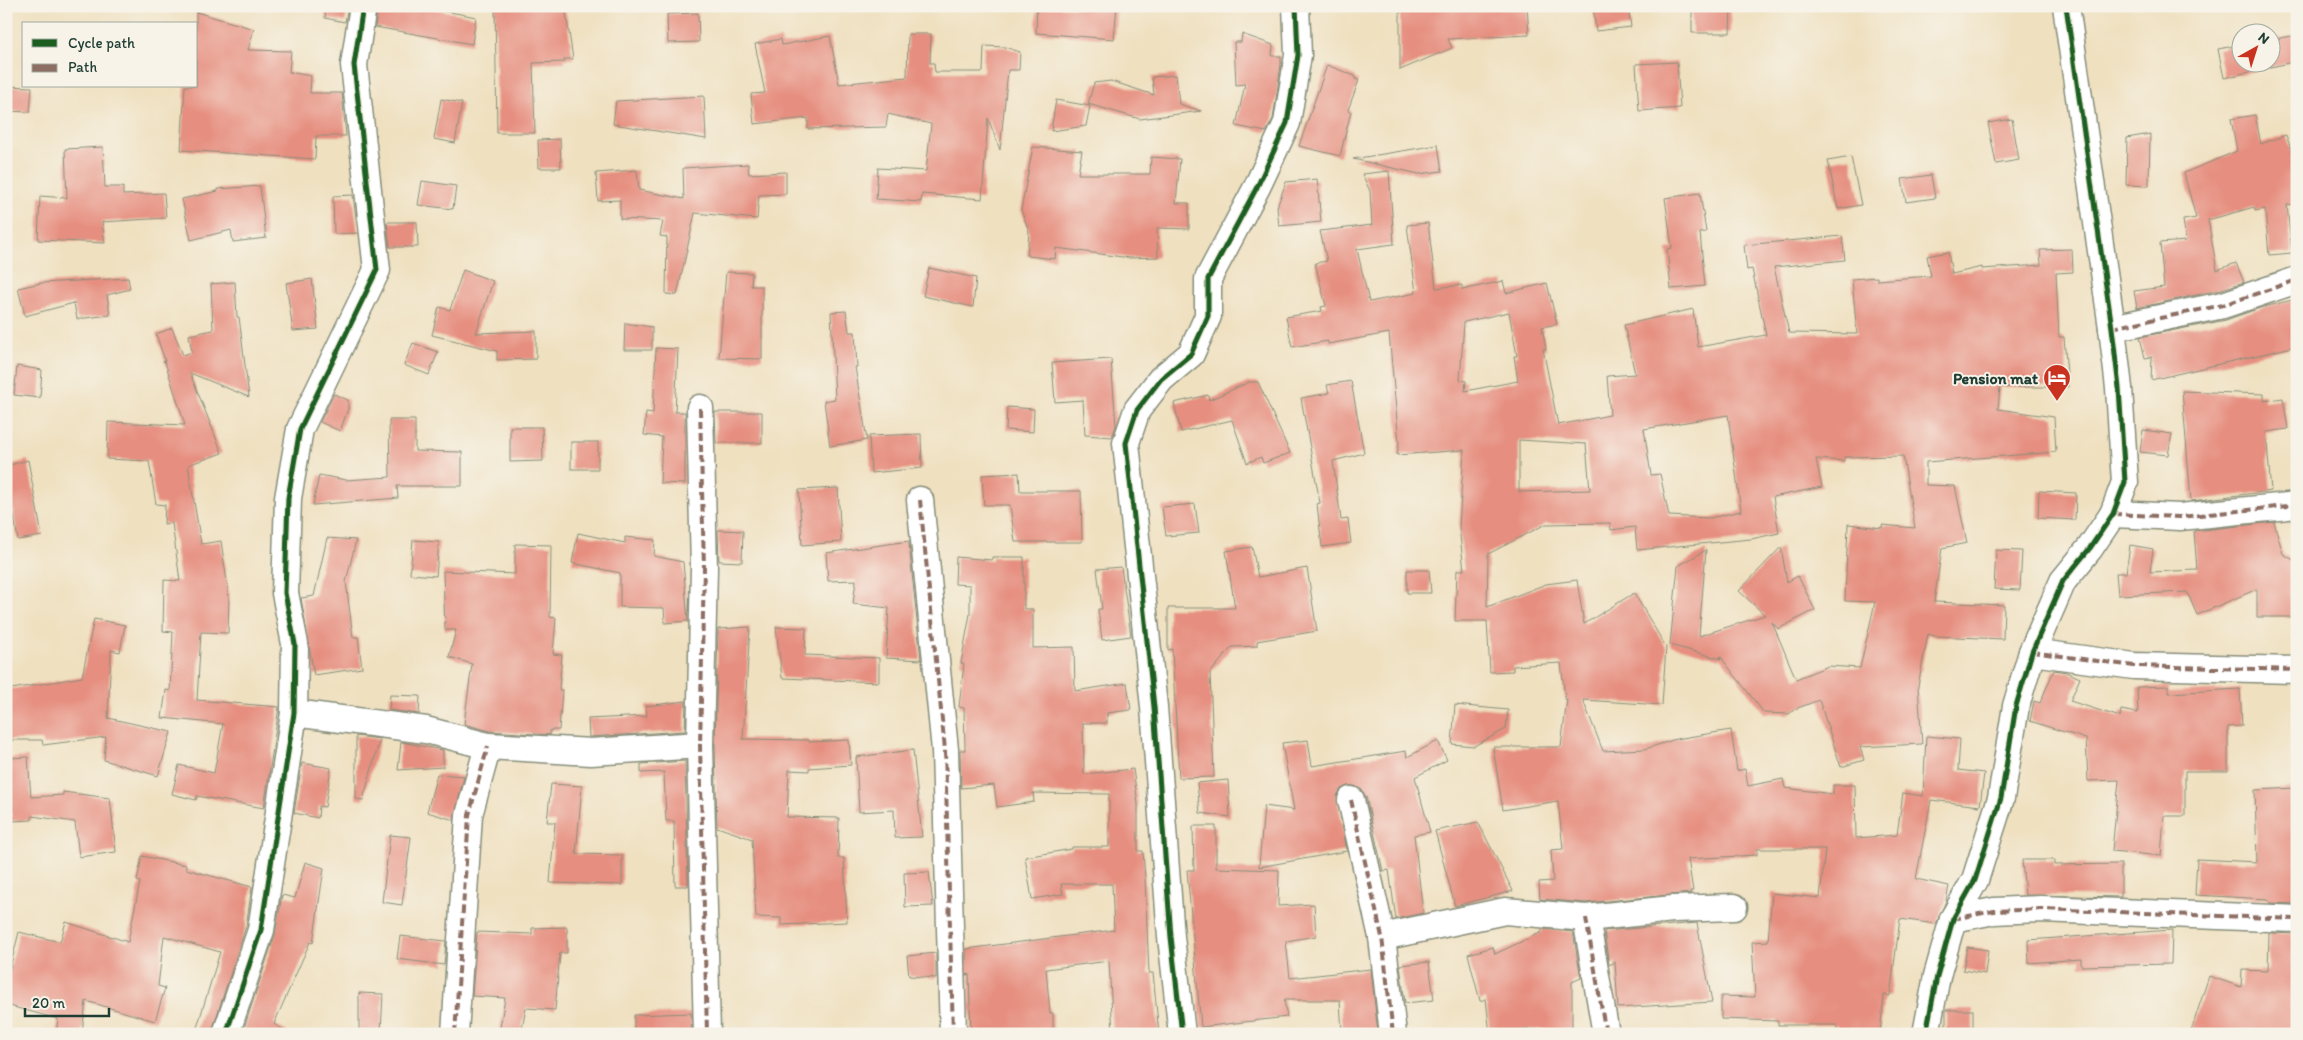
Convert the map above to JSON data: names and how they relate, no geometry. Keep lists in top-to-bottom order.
{
  "places": {
    "hotel": ["Pension mat"]
  },
  "legend": ["Cycle path", "Path"],
  "scale_bar": "20 m",
  "north": "top right"
}
